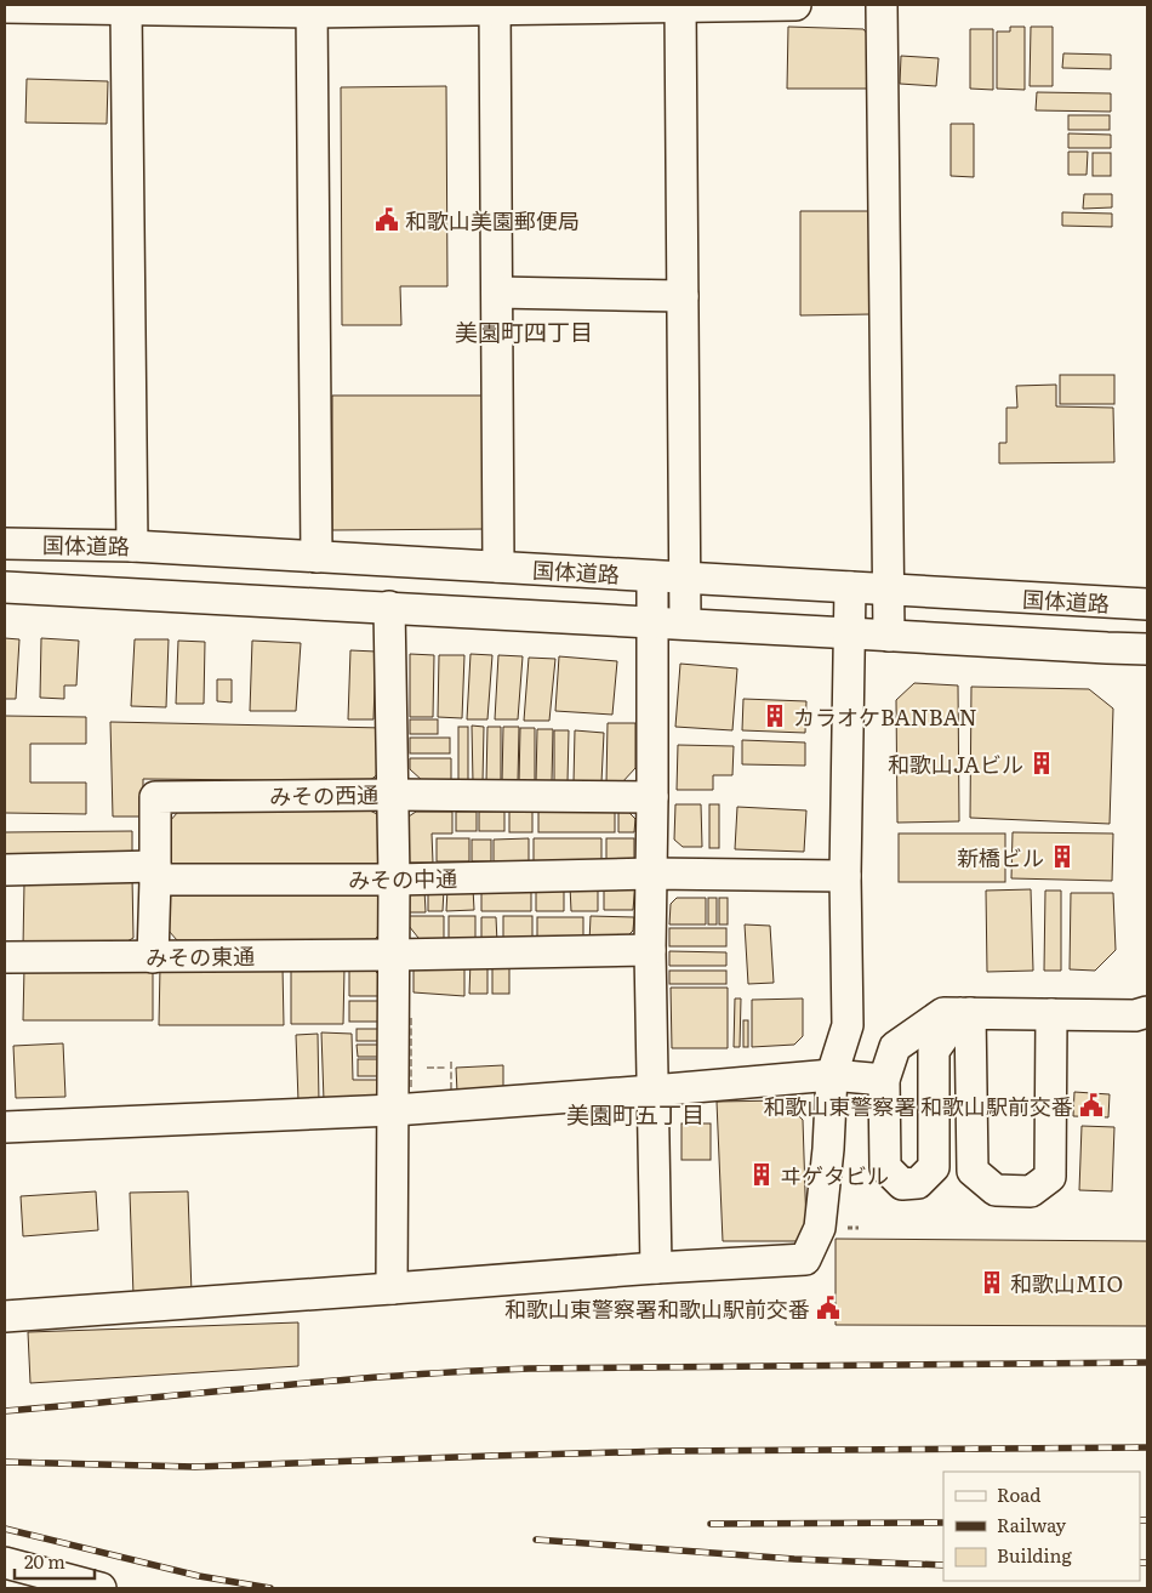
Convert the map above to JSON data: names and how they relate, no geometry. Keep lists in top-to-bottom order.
{
  "streets": {
    "street": [
      "国体道路",
      "みその西通",
      "みその中通",
      "みその東通"
    ]
  },
  "crossings": [
    ["みその西通", "みその中通"],
    ["みその西通", "みその東通"]
  ],
  "districts": ["美園町四丁目", "美園町五丁目"],
  "places": {
    "public building": ["和歌山美園郵便局", "和歌山東警察署 和歌山駅前交番", "和歌山東警察署和歌山駅前交番"],
    "building": [
      "カラオケBANBAN",
      "和歌山JAビル",
      "新橋ビル",
      "ヰゲタビル",
      "和歌山MIO"
    ]
  },
  "legend": ["Road", "Railway", "Building"],
  "scale_bar": "20 m"
}
